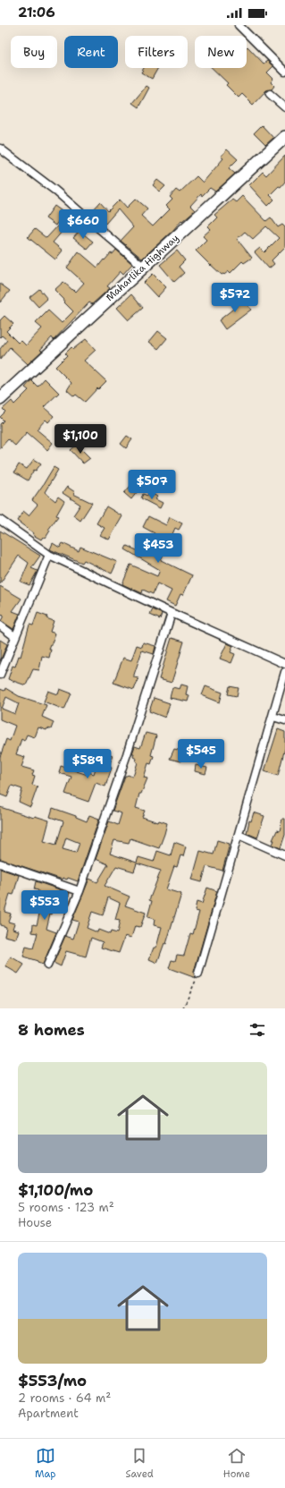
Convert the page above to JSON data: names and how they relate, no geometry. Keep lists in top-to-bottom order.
{
  "streets": {
    "highway": ["Maharlika Highway"]
  },
  "page": {
    "status": "21:06",
    "chip": [
      "Buy",
      "Rent",
      "Filters",
      "New"
    ],
    "price": [
      "$660",
      "$572",
      "$1,100",
      "$507",
      "$453",
      "$545",
      "$589",
      "$553"
    ],
    "heading": "8 homes",
    "list": [
      {
        "name": "$1,100/mo",
        "note": "5 rooms · 123 m² · House"
      },
      {
        "name": "$553/mo",
        "note": "2 rooms · 64 m² · Apartment"
      }
    ],
    "tabs": ["Map", "Saved", "Home"]
  }
}
